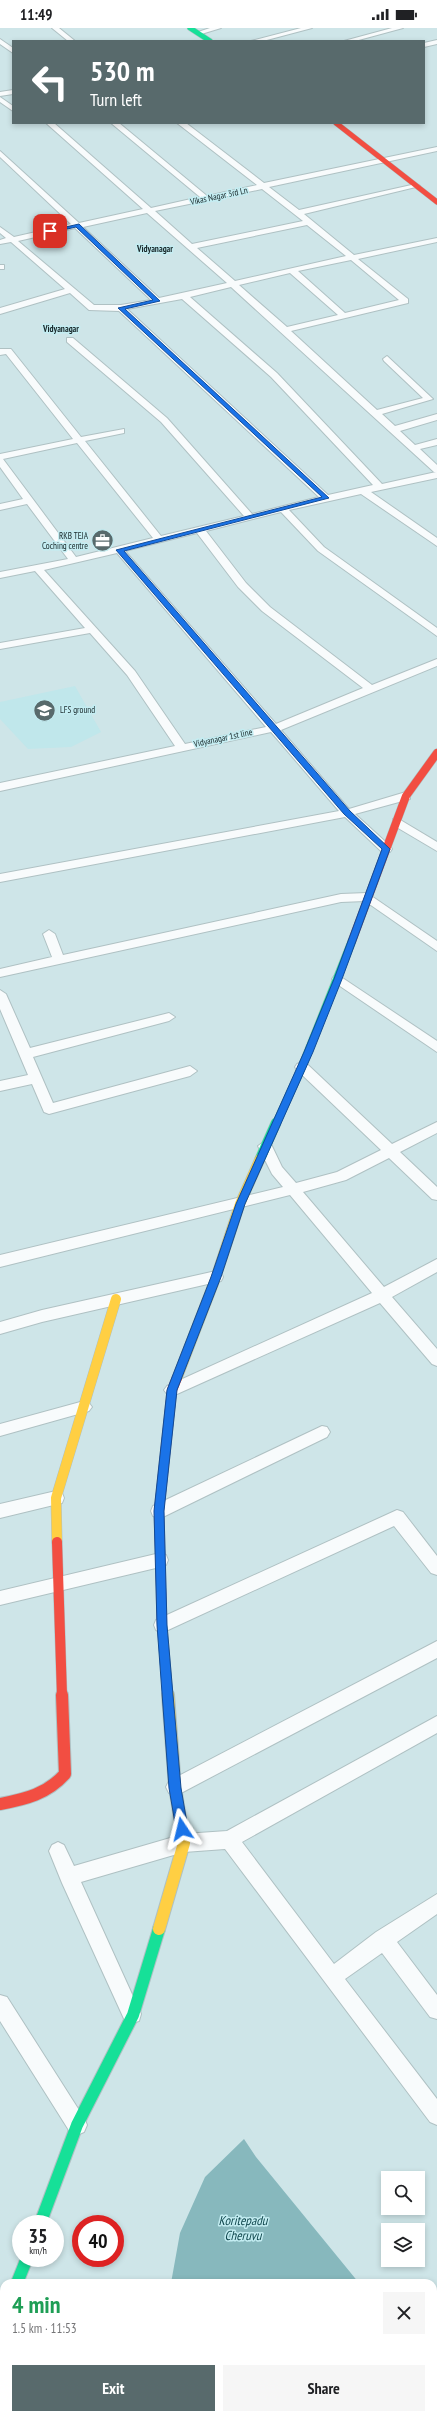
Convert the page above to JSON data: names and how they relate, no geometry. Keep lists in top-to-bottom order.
{
  "streets": {
    "street": ["Vikas Nagar 3rd Ln", "Vidyanagar 1st line"]
  },
  "districts": ["Vidyanagar", "Vidyanagar"],
  "water": ["Koritepadu Cheruvu"],
  "places": {
    "office": ["RKB TEJA Coching centre"],
    "school or university": ["LFS ground"]
  },
  "page": {
    "status": "11:49",
    "turn": ["530 m", "Turn left"],
    "speed": "35 km/h",
    "limit": "40",
    "heading": ["4 min", "1.5 km · 11:53"],
    "buttons": ["Exit", "Share"]
  }
}
